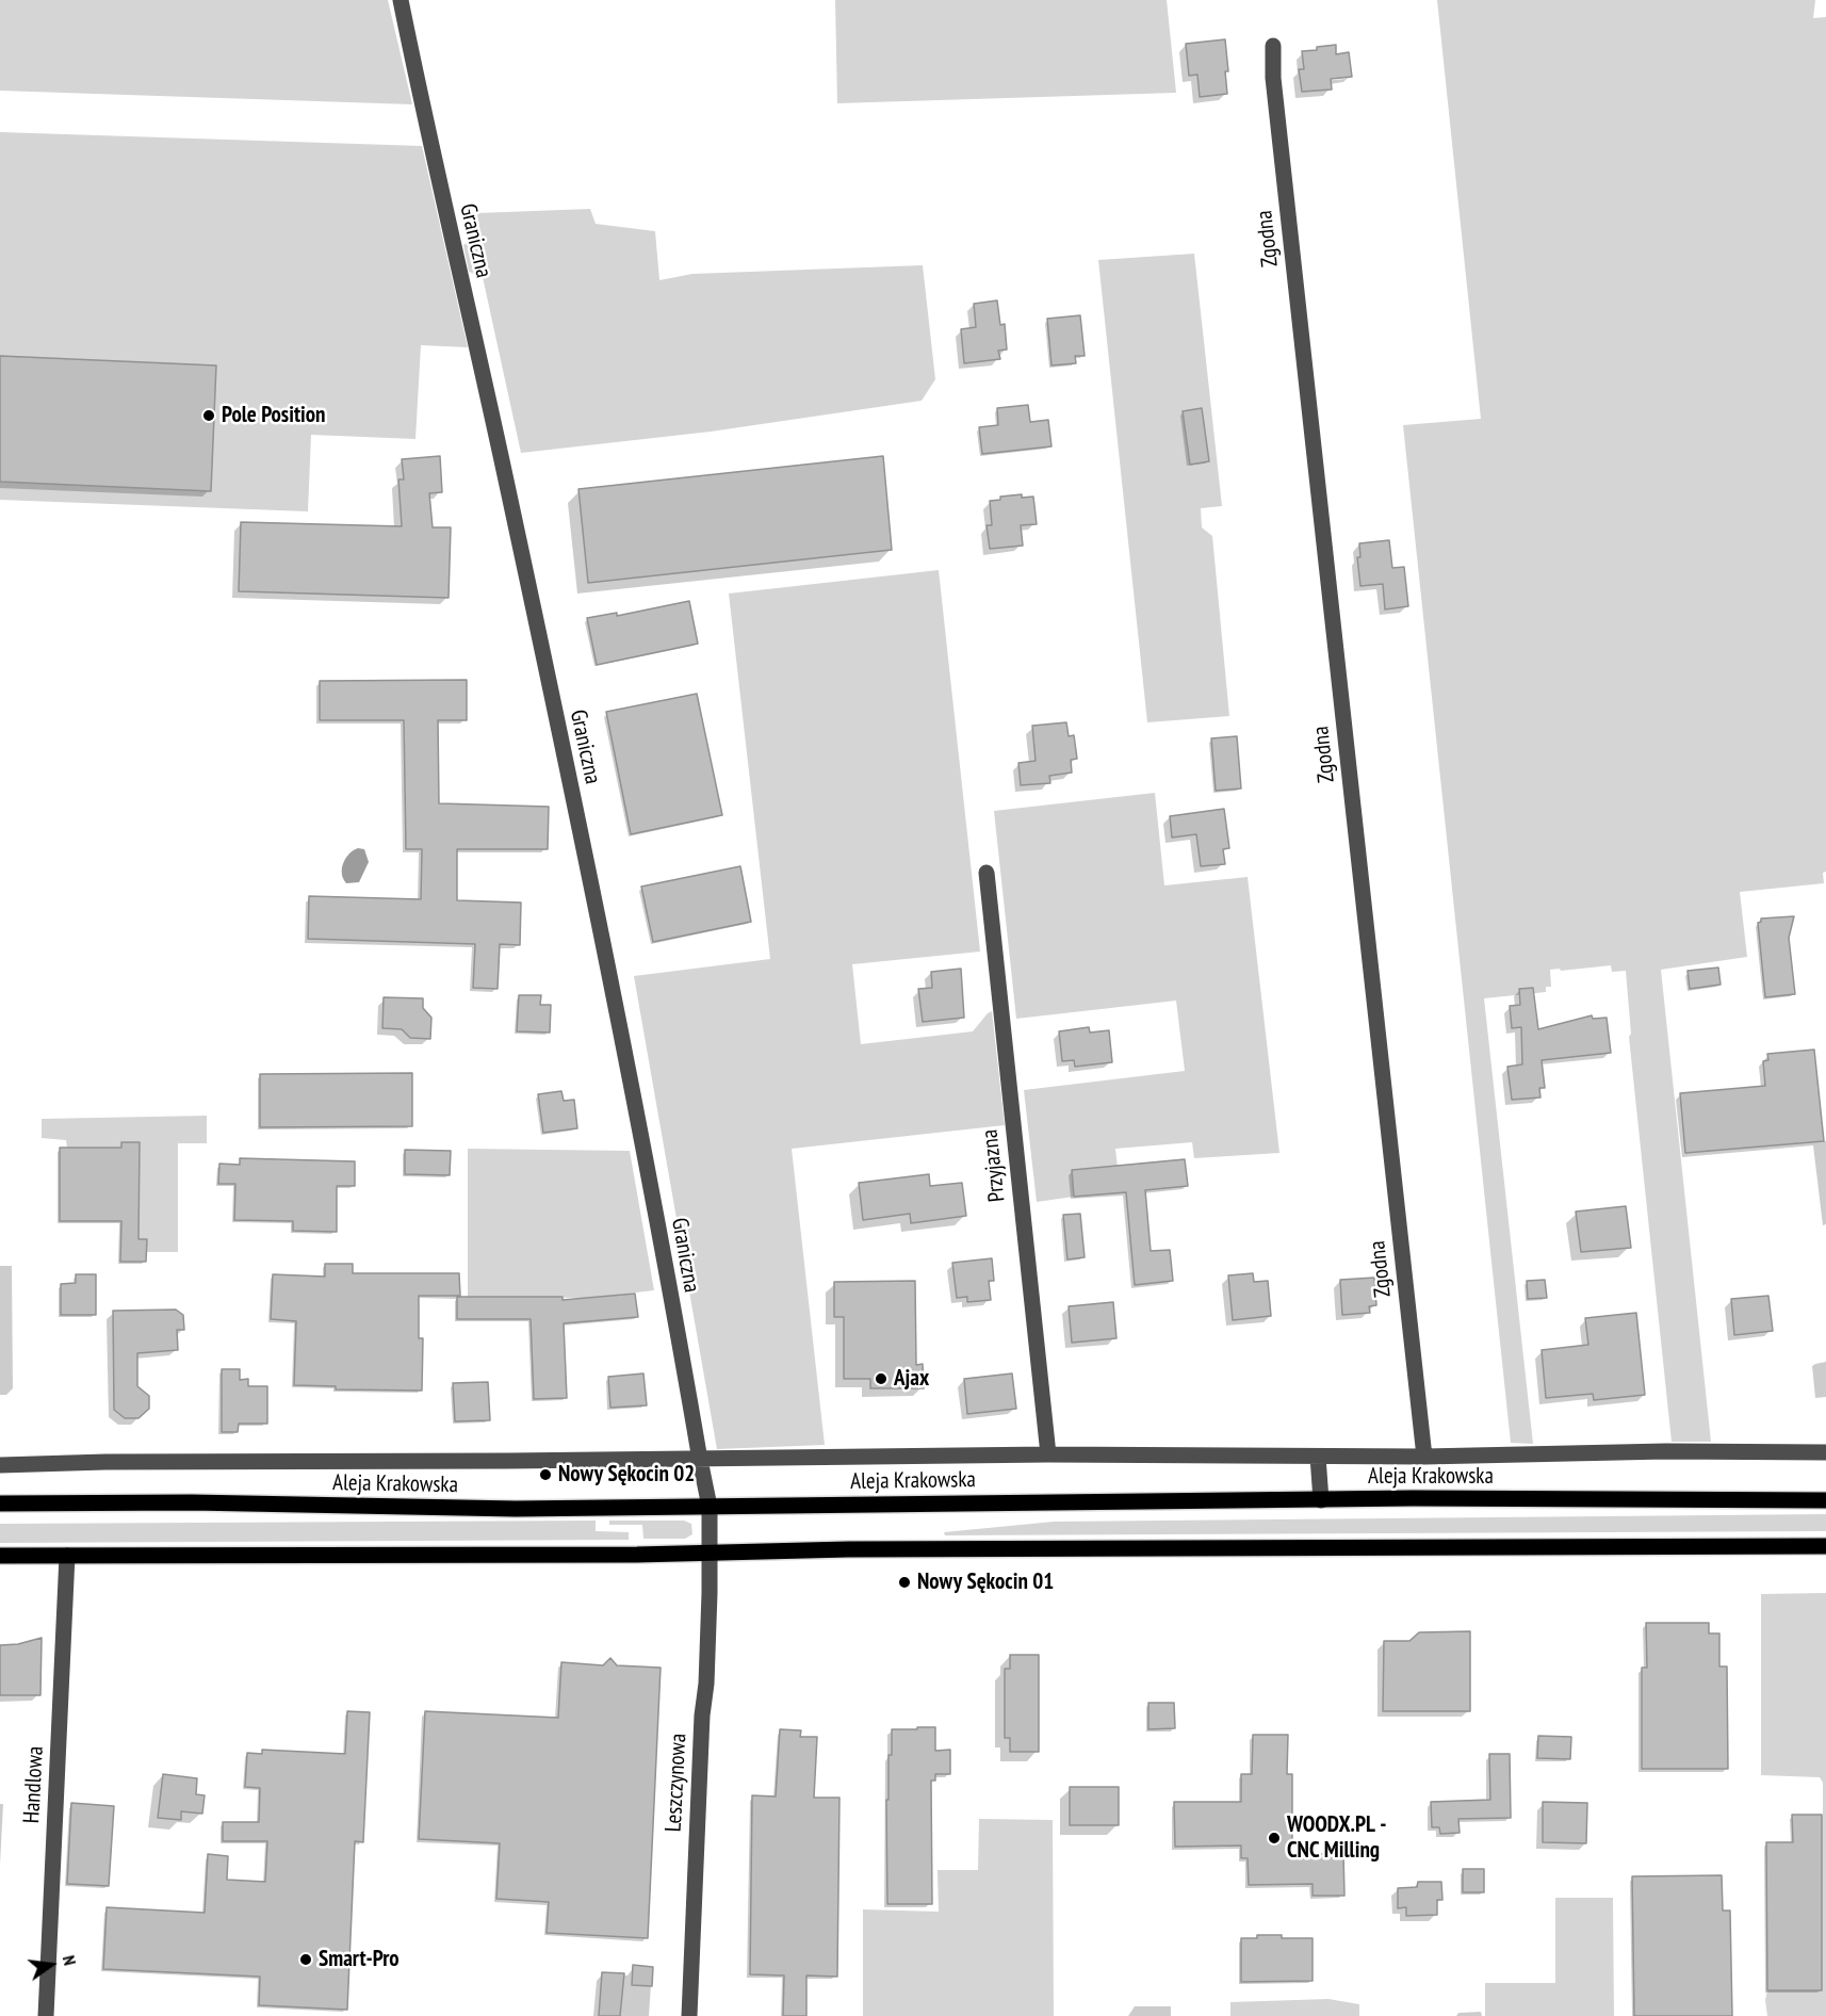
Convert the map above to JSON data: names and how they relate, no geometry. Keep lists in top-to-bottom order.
{
  "streets": {
    "main road": ["Aleja Krakowska"],
    "street": [
      "Zgodna",
      "Graniczna",
      "Przyjazna",
      "Leszczynowa",
      "Handlowa"
    ]
  },
  "crossings": [
    ["Graniczna", "Aleja Krakowska"],
    ["Graniczna", "Leszczynowa"],
    ["Aleja Krakowska", "Leszczynowa"]
  ],
  "places": [
    "Pole Position",
    "Ajax",
    "Nowy Sękocin 02",
    "Nowy Sękocin 01",
    "WOODX.PL - CNC Milling",
    "Smart-Pro"
  ],
  "north": "right"
}
